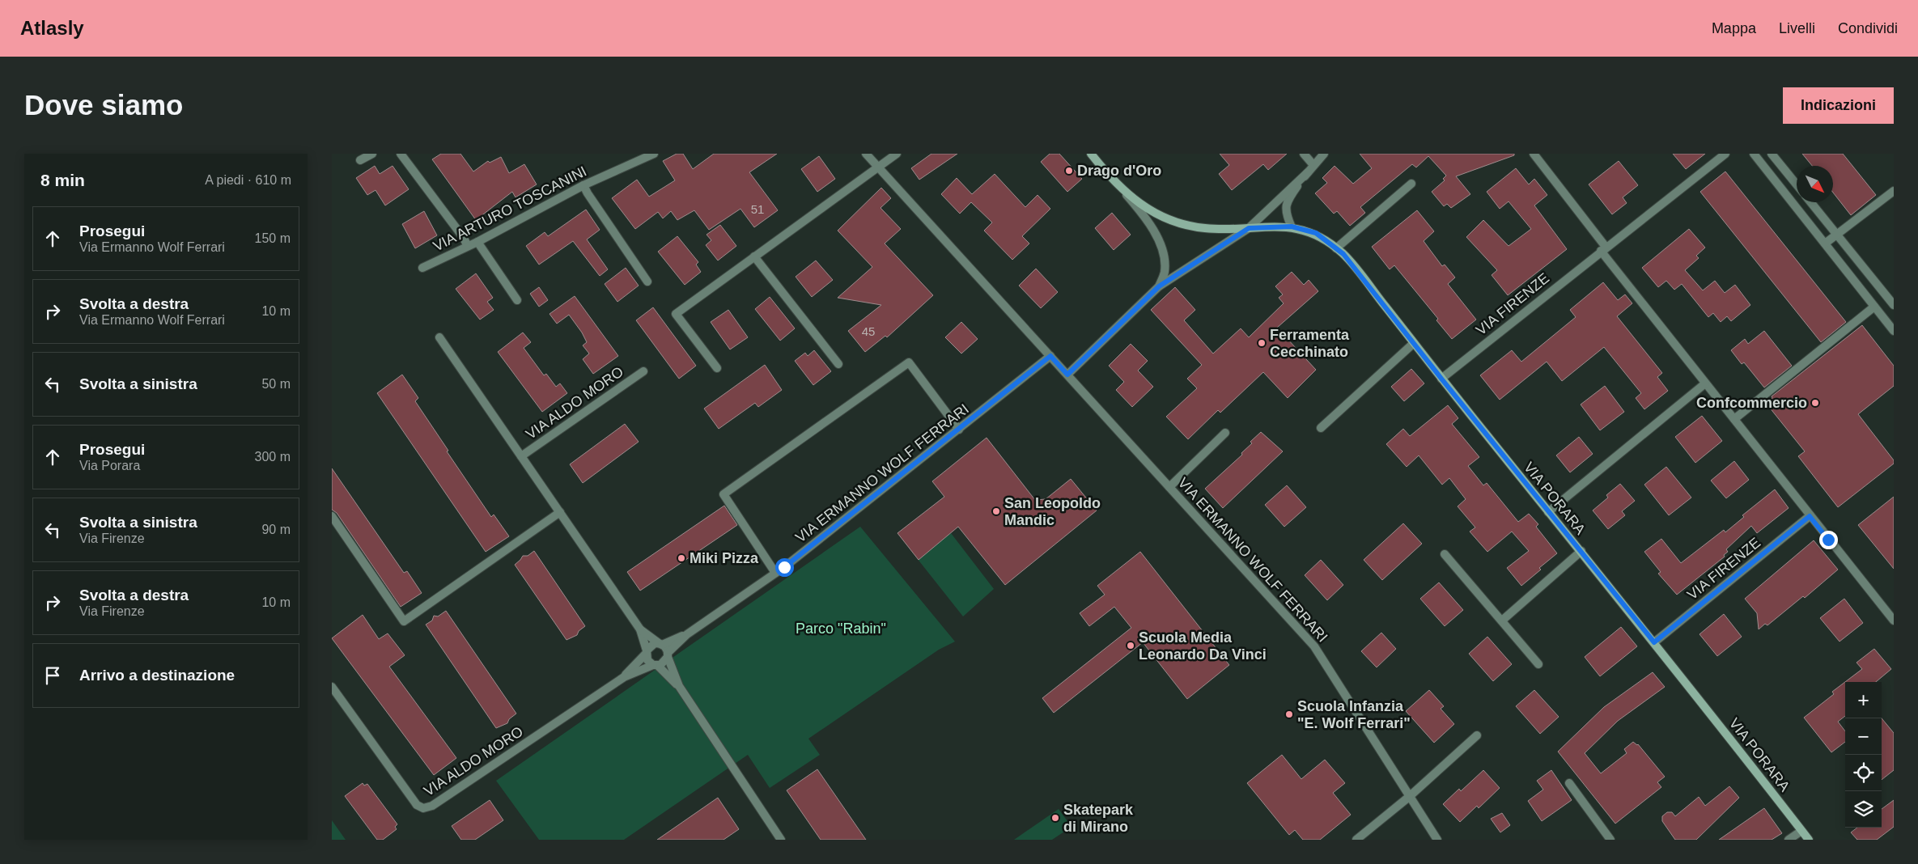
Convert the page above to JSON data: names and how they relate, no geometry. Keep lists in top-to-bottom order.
{
  "streets": {
    "street": [
      "VIA ARTURO TOSCANINI",
      "VIA FIRENZE",
      "VIA ALDO MORO",
      "VIA ERMANNO WOLF FERRARI",
      "VIA PORARA"
    ]
  },
  "crossings": [
    ["VIA FIRENZE", "VIA PORARA"],
    ["VIA ALDO MORO", "VIA ERMANNO WOLF FERRARI"]
  ],
  "parks": ["Parco \"Rabin\""],
  "places": [
    "Drago d'Oro",
    "Ferramenta Cecchinato",
    "Confcommercio",
    "San Leopoldo Mandic",
    "Miki Pizza",
    "Scuola Media Leonardo Da Vinci",
    "Scuola Infanzia \"E. Wolf Ferrari\"",
    "Skatepark di Mirano"
  ],
  "house_numbers": ["51", "45"],
  "north": "bottom right",
  "page": {
    "header": "Atlasly",
    "nav": ["Mappa", "Livelli", "Condividi"],
    "buttons": "Indicazioni",
    "title": "Dove siamo",
    "heading": ["8 min", "A piedi · 610 m"],
    "list": [
      ["Prosegui", "Via Ermanno Wolf Ferrari", "150 m"],
      ["Svolta a destra", "Via Ermanno Wolf Ferrari", "10 m"],
      ["Svolta a sinistra", "50 m"],
      ["Prosegui", "Via Porara", "300 m"],
      ["Svolta a sinistra", "Via Firenze", "90 m"],
      ["Svolta a destra", "Via Firenze", "10 m"],
      "Arrivo a destinazione"
    ],
    "map_buttons": ["+", "−"]
  }
}
